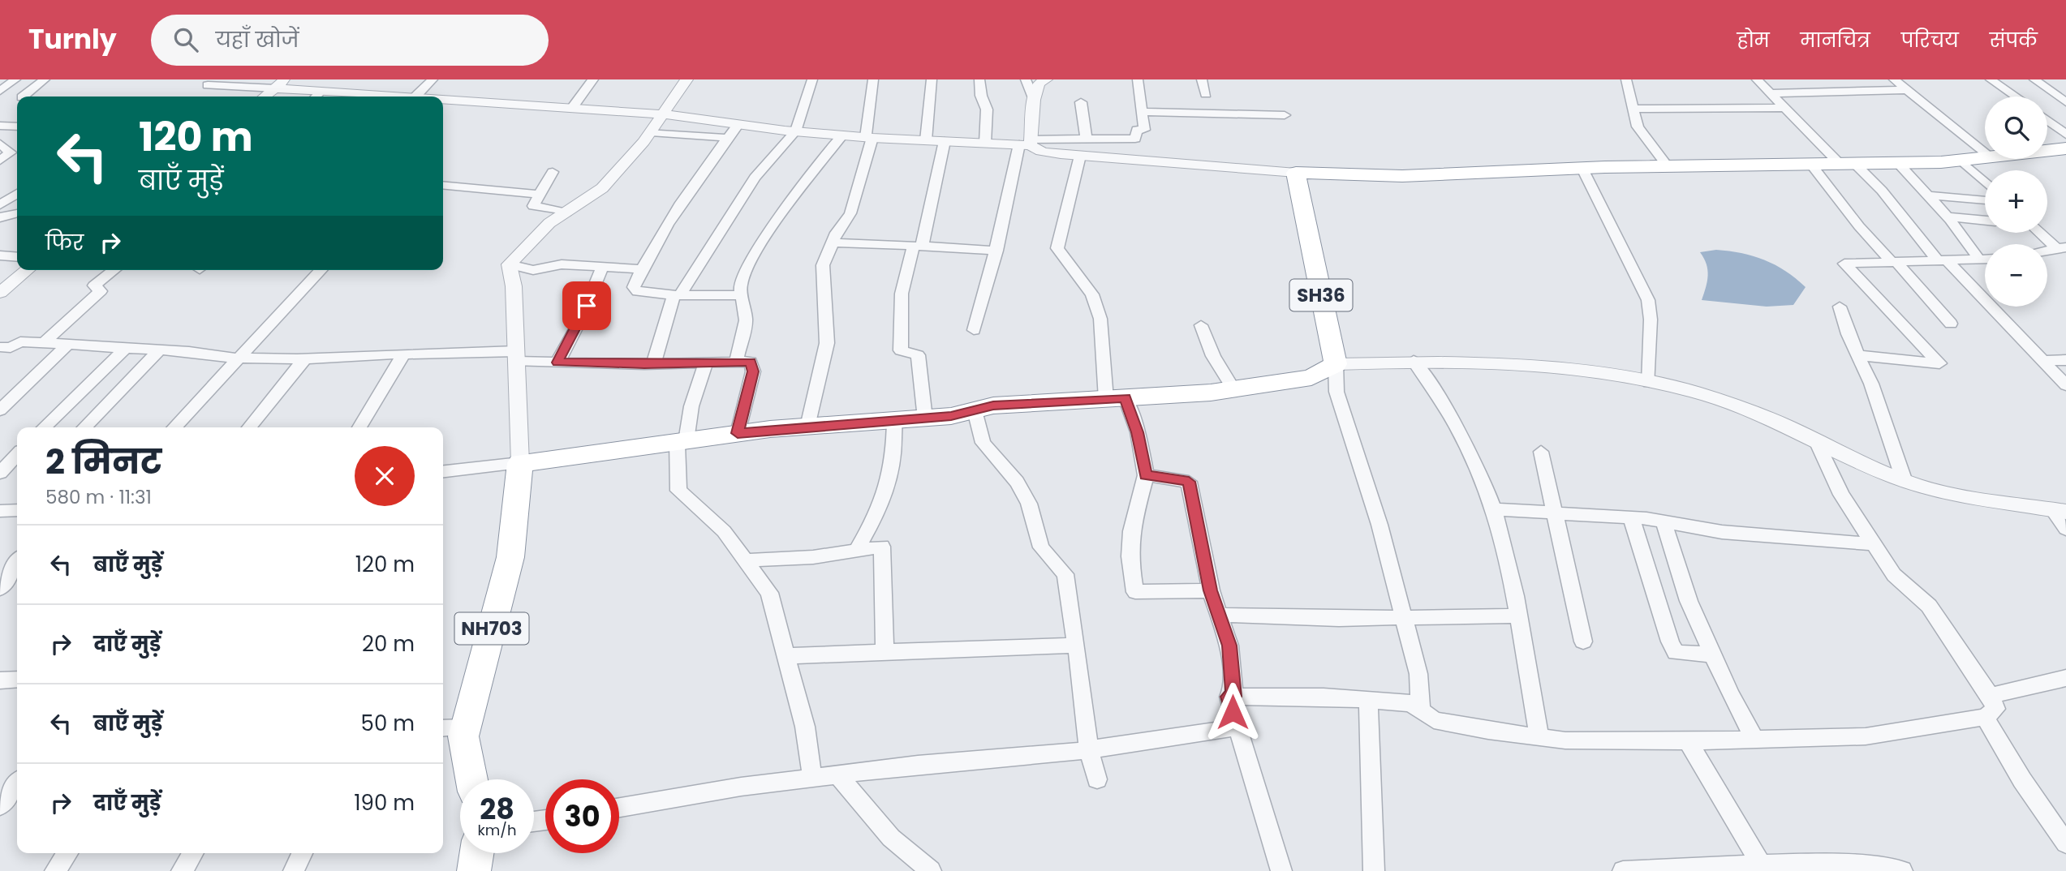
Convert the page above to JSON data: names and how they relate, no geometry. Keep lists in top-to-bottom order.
{
  "streets": {
    "highway": ["SH36", "NH703"]
  },
  "page": {
    "header": "Turnly",
    "search": "यहाँ खोजें",
    "nav": [
      "होम",
      "मानचित्र",
      "परिचय",
      "संपर्क"
    ],
    "map_buttons": ["+", "−"],
    "turn": ["120 m", "बाएँ मुड़ें"],
    "then": "फिर",
    "heading": ["2 मिनट", "580 m · 11:31"],
    "list": [
      {
        "name": "बाएँ मुड़ें",
        "value": "120 m"
      },
      {
        "name": "दाएँ मुड़ें",
        "value": "20 m"
      },
      {
        "name": "बाएँ मुड़ें",
        "value": "50 m"
      },
      {
        "name": "दाएँ मुड़ें",
        "value": "190 m"
      }
    ],
    "speed": "28 km/h",
    "limit": "30"
  }
}
